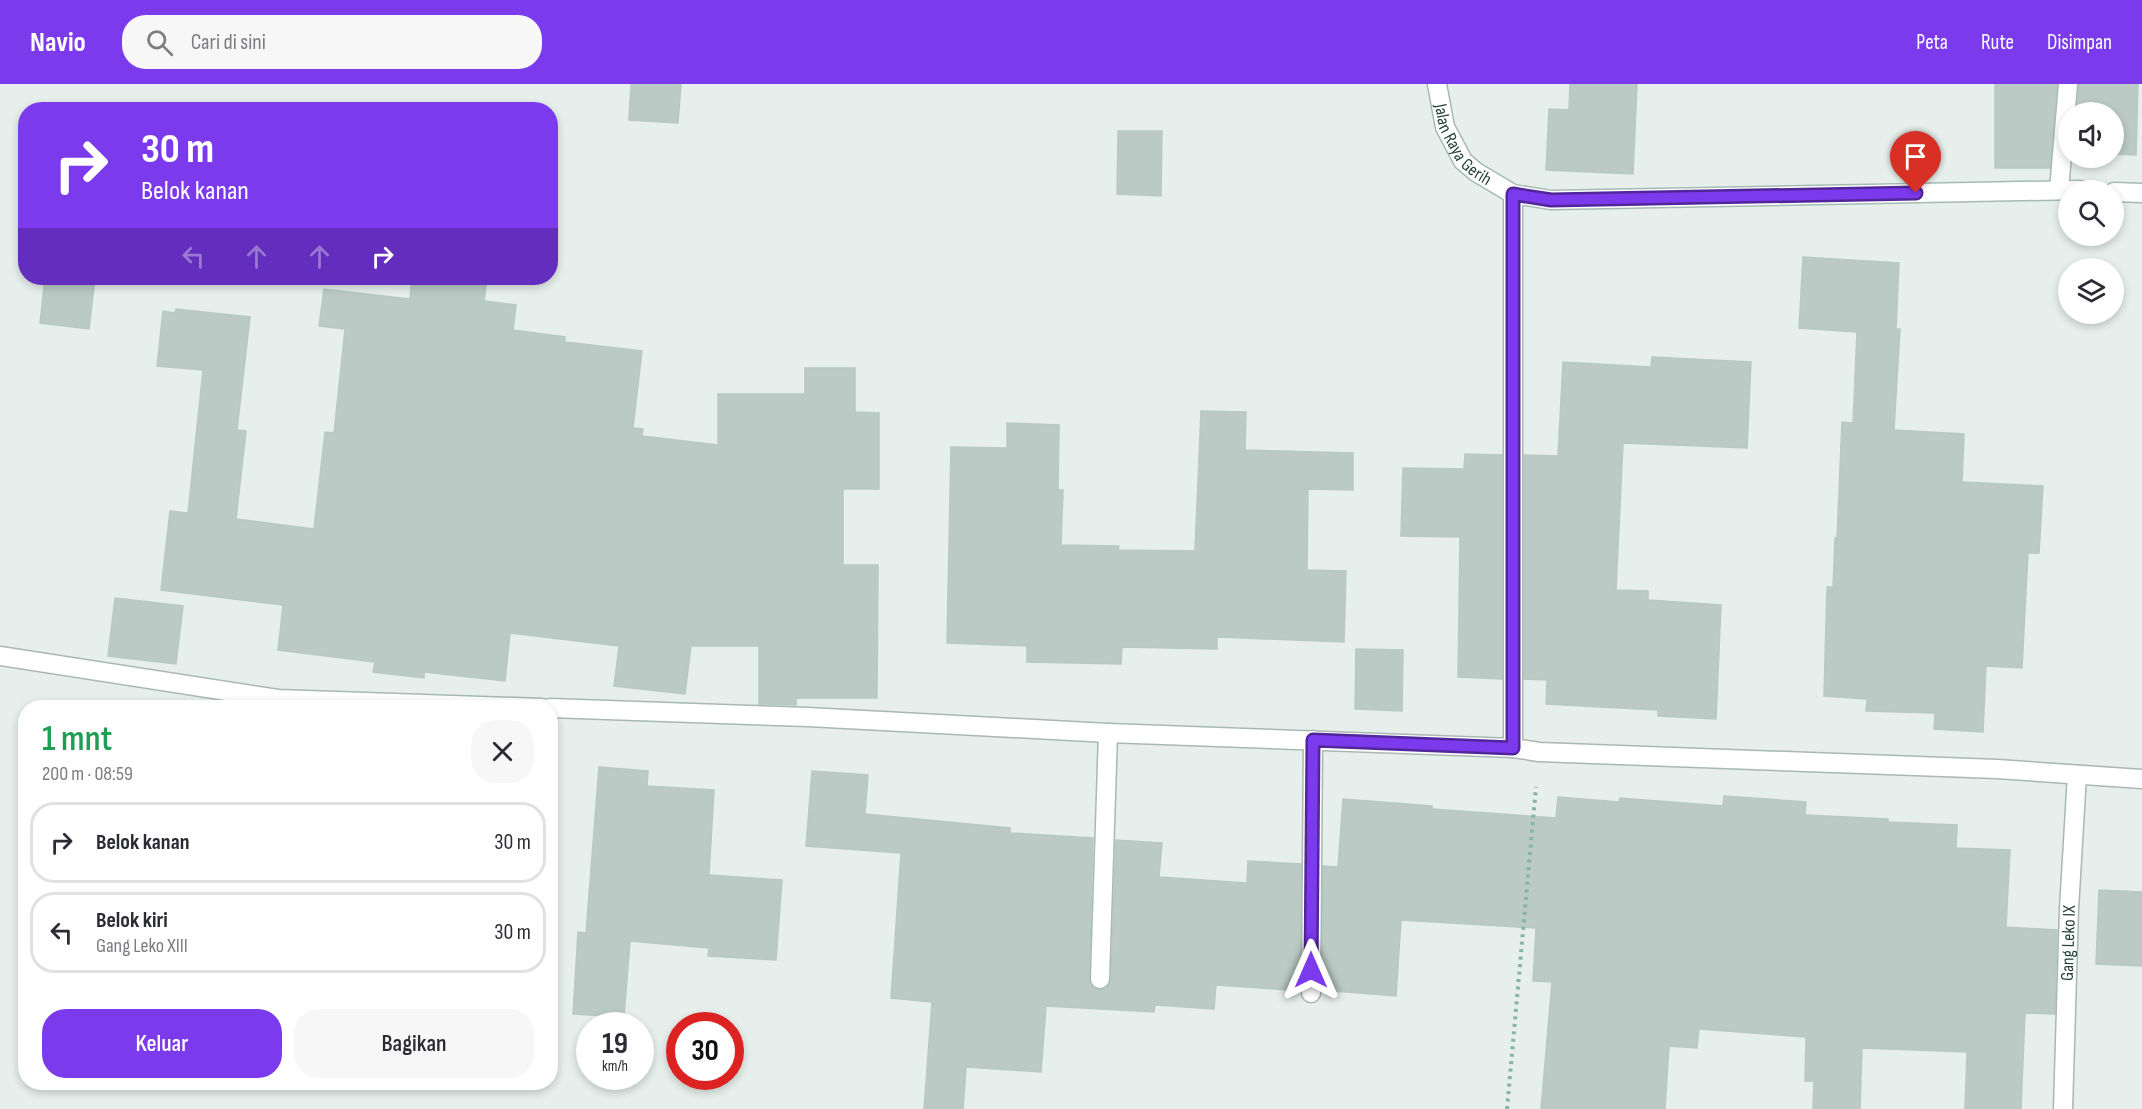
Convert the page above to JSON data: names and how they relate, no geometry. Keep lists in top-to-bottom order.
{
  "streets": {
    "street": ["Jalan Raya Gerih", "Gang Leko IX"]
  },
  "page": {
    "header": "Navio",
    "search": "Cari di sini",
    "nav": ["Peta", "Rute", "Disimpan"],
    "turn": ["30 m", "Belok kanan"],
    "heading": ["1 mnt", "200 m · 08:59"],
    "list": [
      {
        "name": "Belok kanan",
        "value": "30 m"
      },
      {
        "name": "Belok kiri",
        "note": "Gang Leko XIII",
        "value": "30 m"
      }
    ],
    "buttons": ["Keluar", "Bagikan"],
    "speed": "19 km/h",
    "limit": "30"
  }
}
